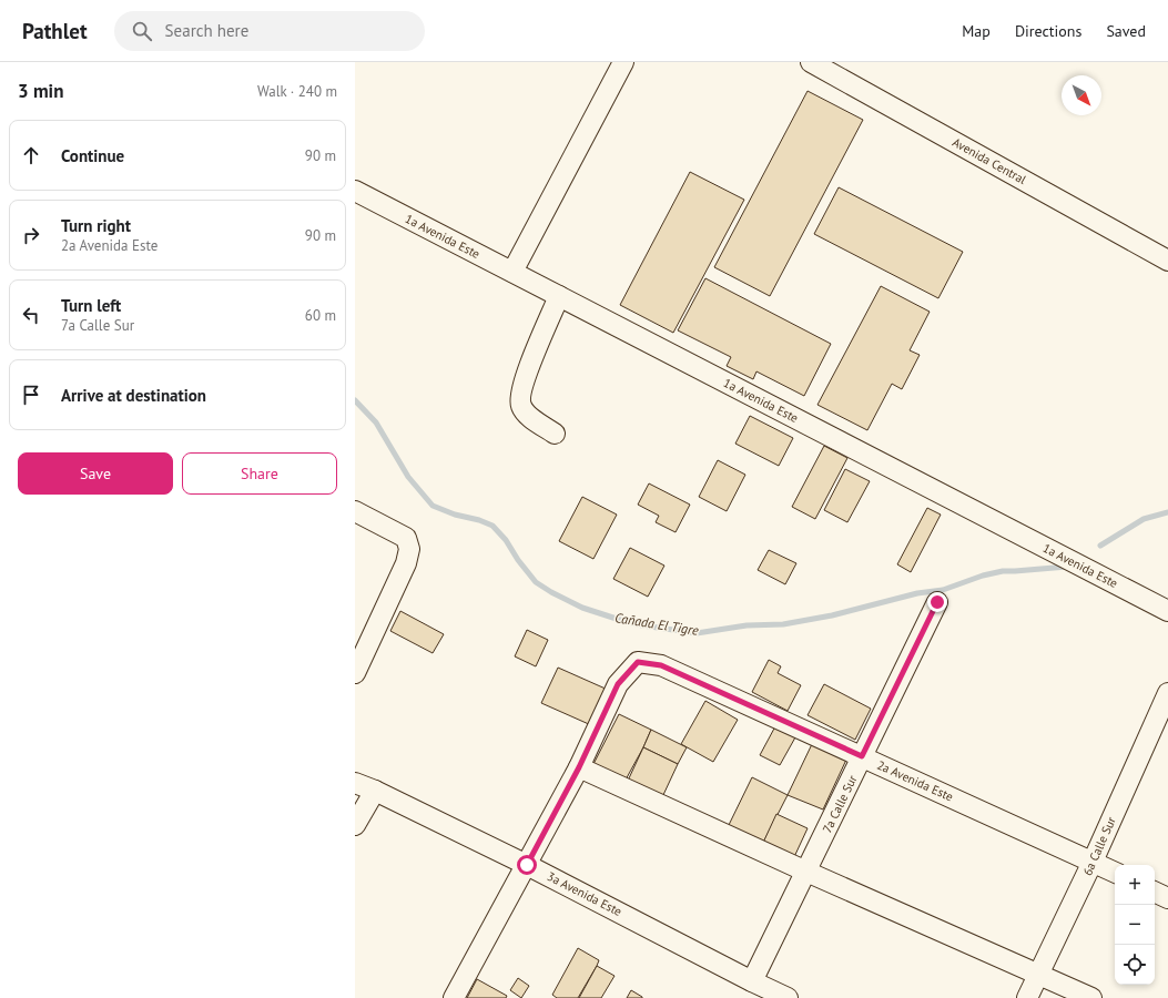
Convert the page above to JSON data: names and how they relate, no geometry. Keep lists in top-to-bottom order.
{
  "streets": {
    "street": [
      "Avenida Central",
      "1a Avenida Este",
      "2a Avenida Este",
      "7a Calle Sur",
      "6a Calle Sur",
      "3a Avenida Este"
    ]
  },
  "crossings": [
    ["2a Avenida Este", "7a Calle Sur"],
    ["2a Avenida Este", "6a Calle Sur"],
    ["7a Calle Sur", "3a Avenida Este"]
  ],
  "water": ["Cañada El Tigre"],
  "north": "bottom right",
  "page": {
    "header": "Pathlet",
    "search": "Search here",
    "nav": ["Map", "Directions", "Saved"],
    "heading": ["3 min", "Walk · 240 m"],
    "list": [
      ["Continue", "90 m"],
      ["Turn right", "2a Avenida Este", "90 m"],
      ["Turn left", "7a Calle Sur", "60 m"],
      "Arrive at destination"
    ],
    "buttons": ["Save", "Share"],
    "map_buttons": ["+", "−"]
  }
}
